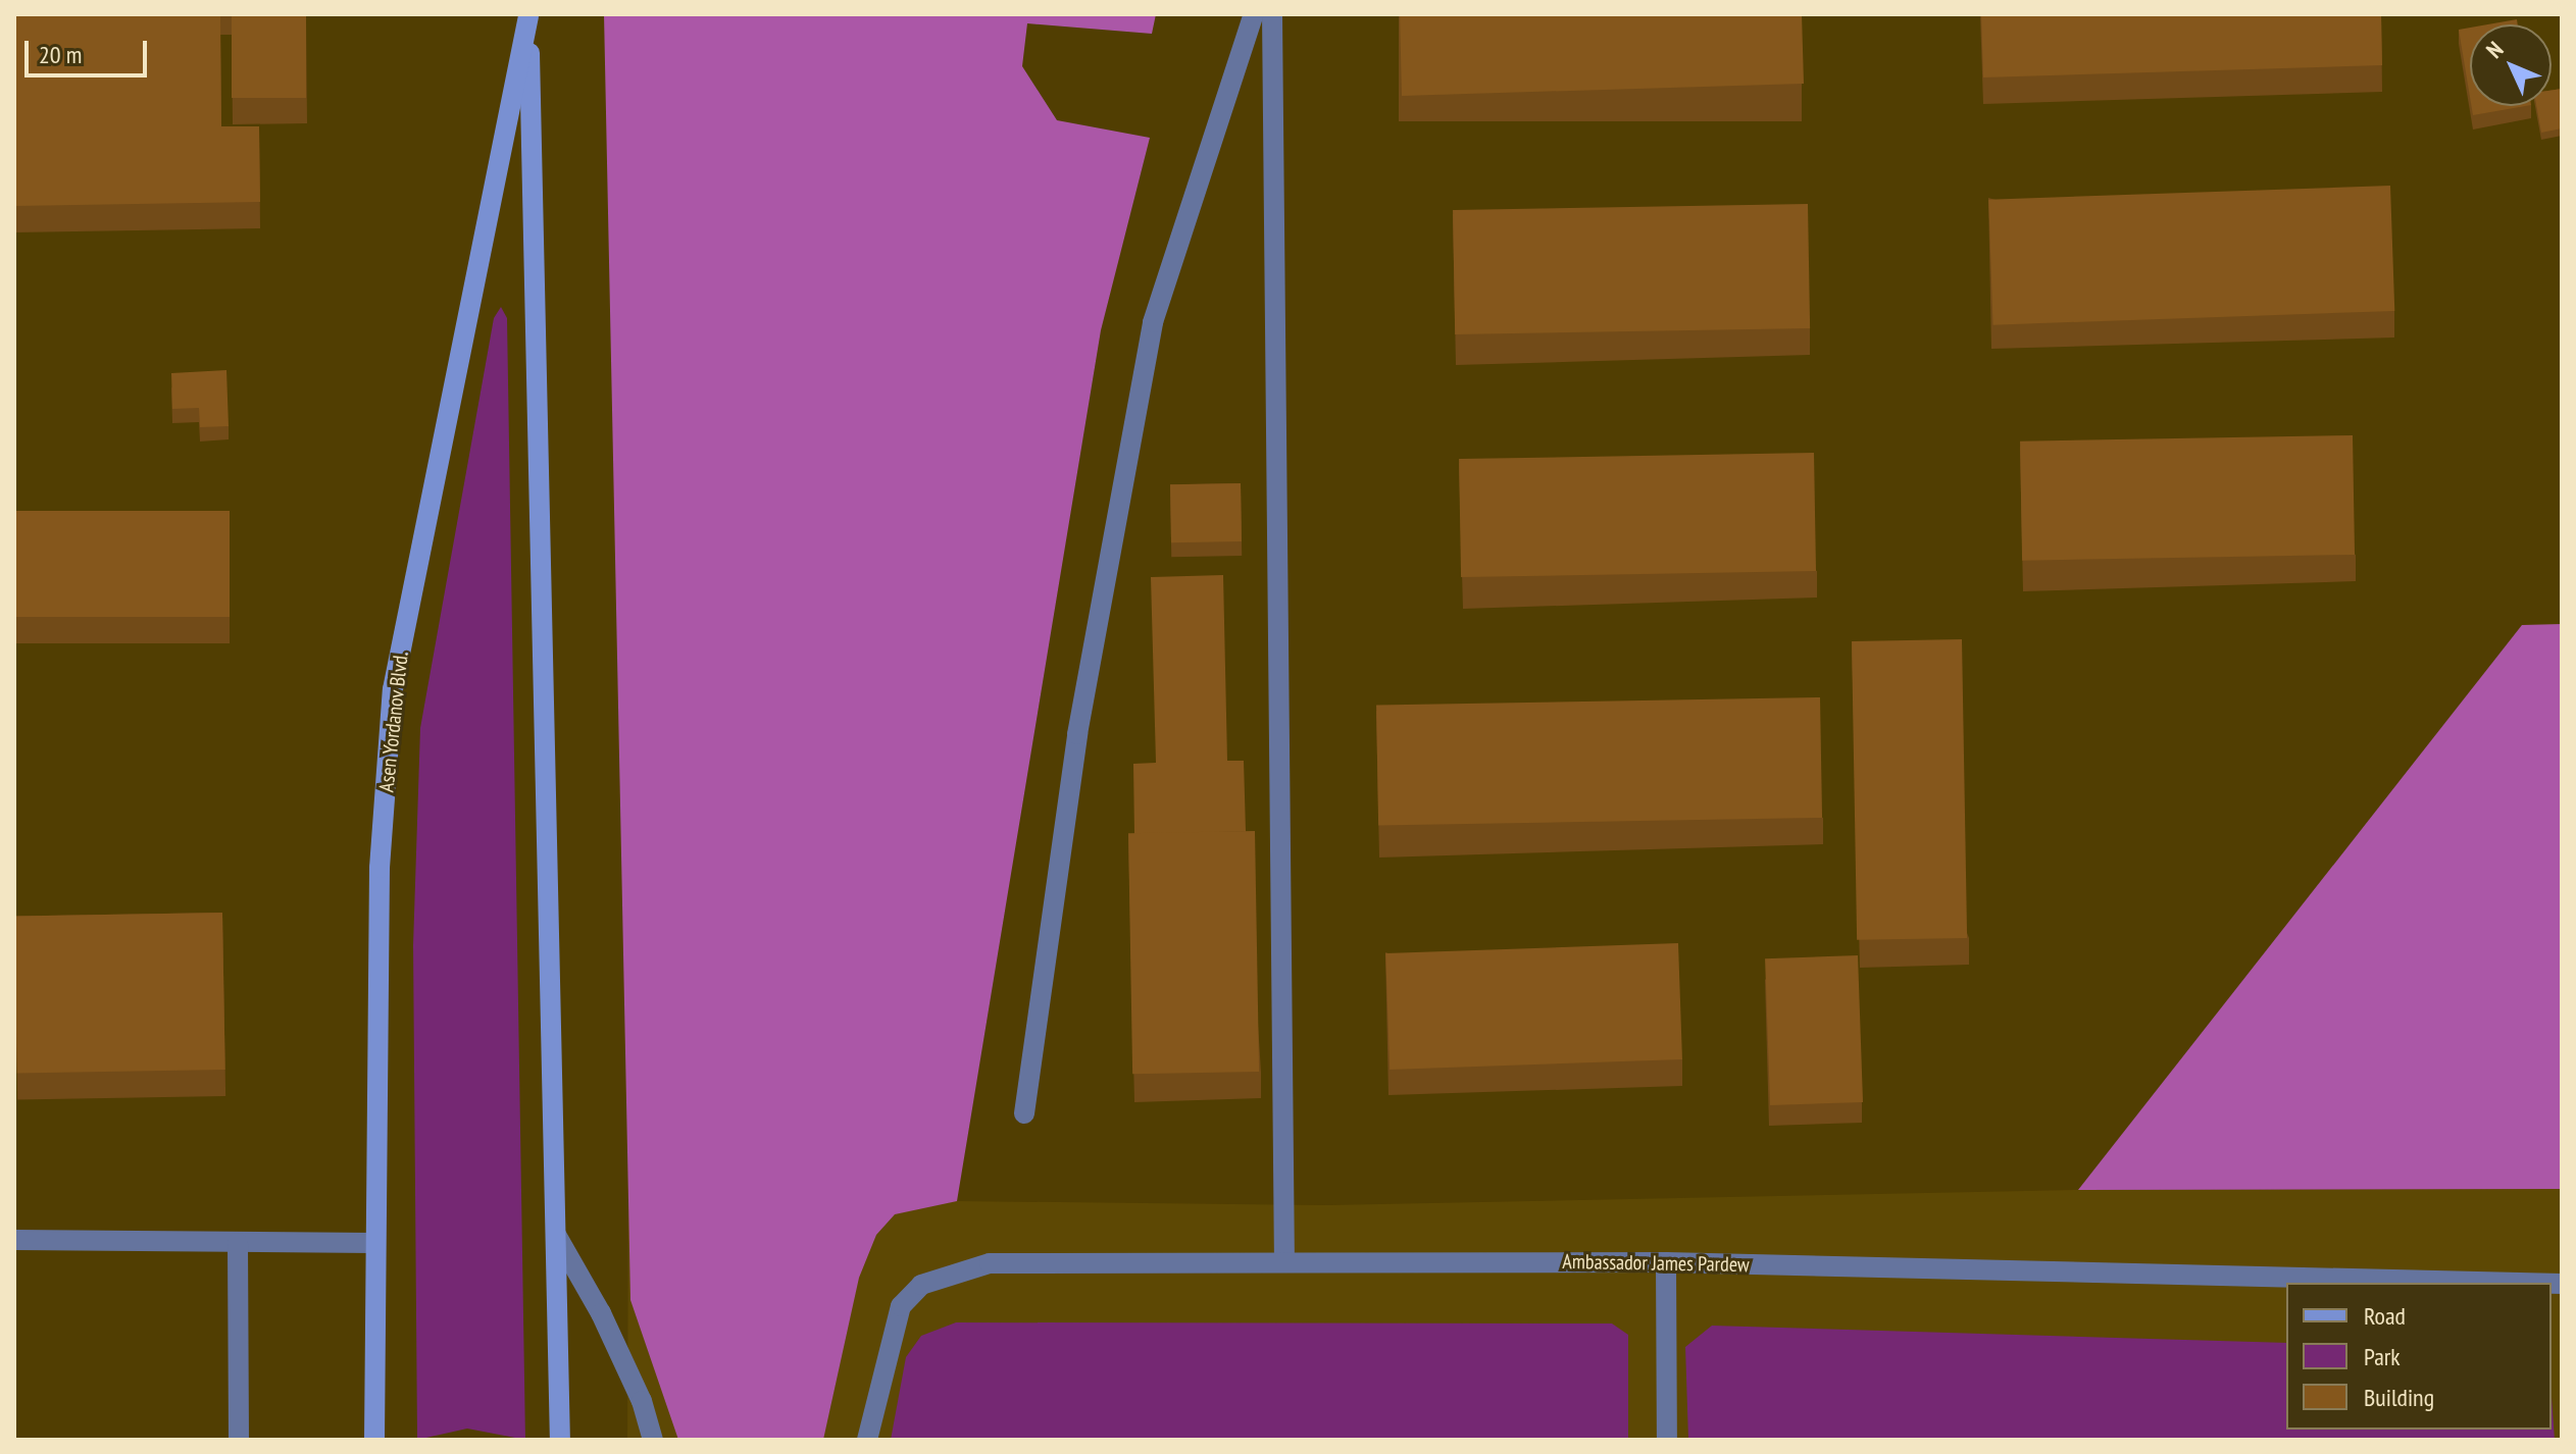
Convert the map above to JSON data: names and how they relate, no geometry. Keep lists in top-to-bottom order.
{
  "streets": {
    "main road": ["Asen Yordanov Blvd."],
    "street": ["Ambassador James Pardew"]
  },
  "legend": ["Road", "Park", "Building"],
  "scale_bar": "20 m",
  "north": "top left"
}
